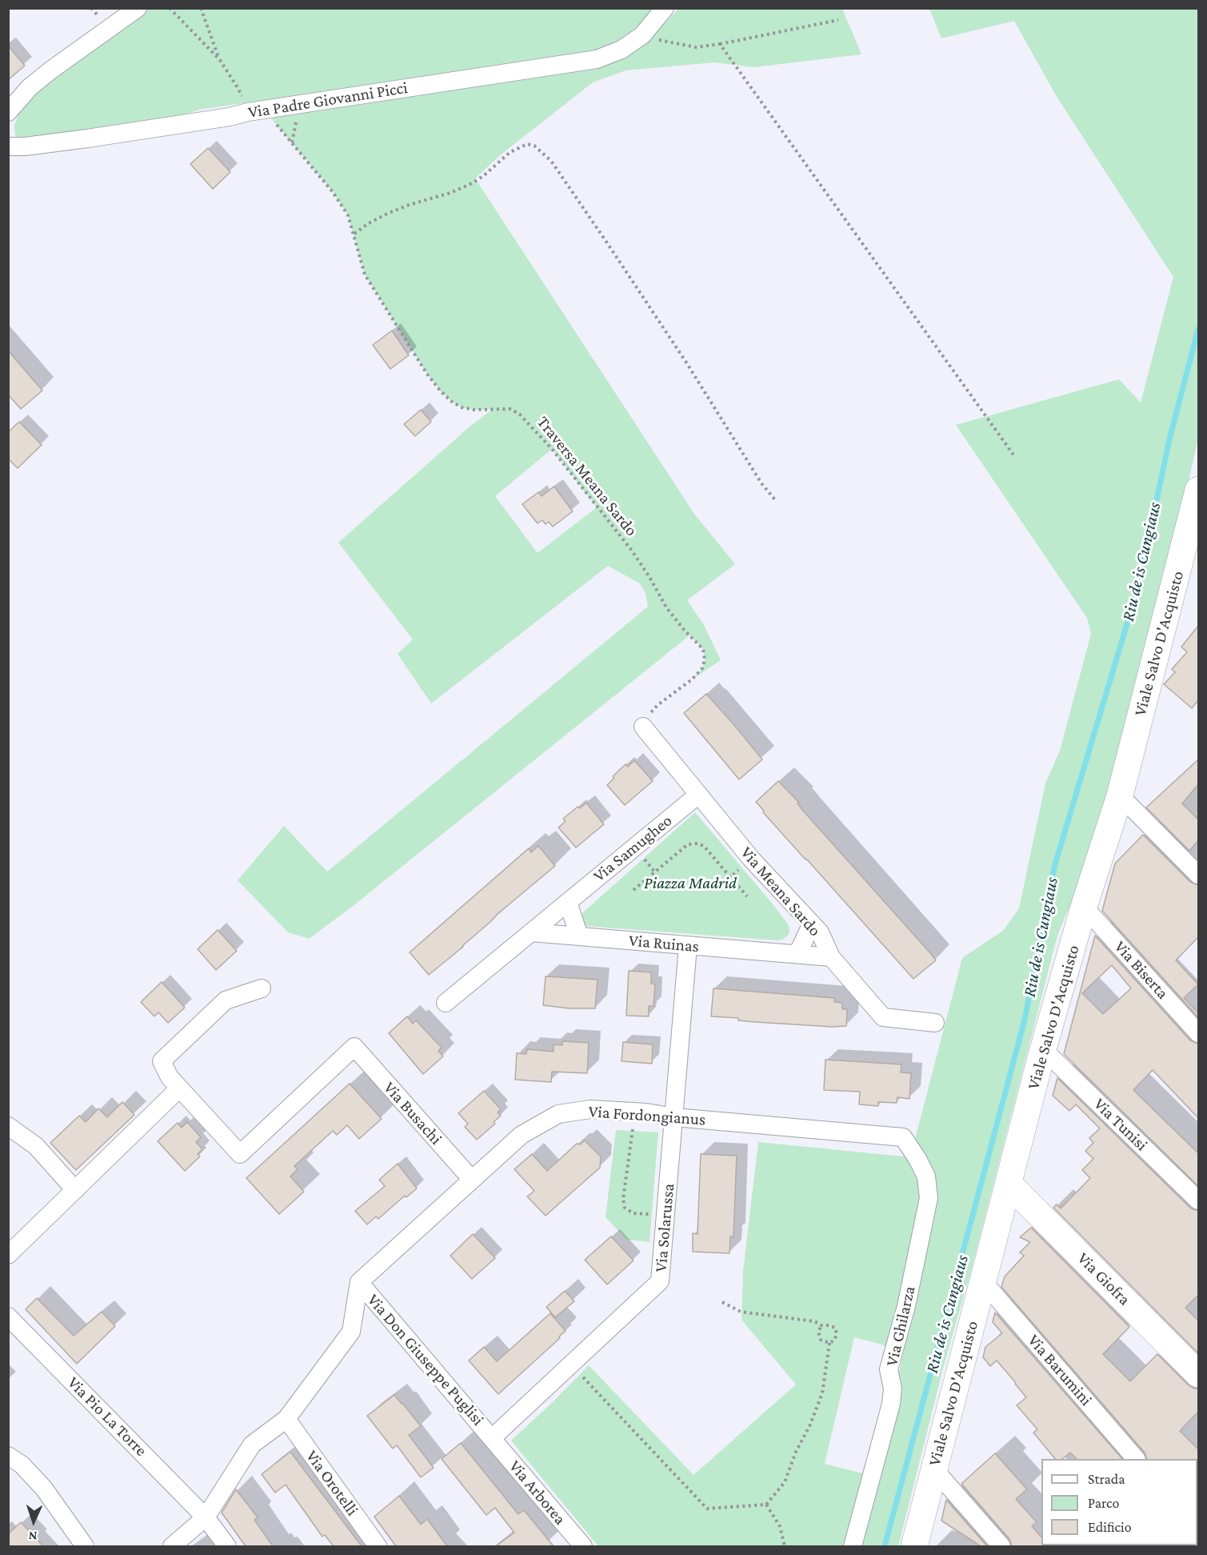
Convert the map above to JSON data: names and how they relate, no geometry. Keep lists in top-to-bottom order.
{
  "streets": {
    "street": [
      "Via Padre Giovanni Picci",
      "Viale Salvo D'Acquisto",
      "Via Samugheo",
      "Via Meana Sardo",
      "Via Ruinas",
      "Via Biserta",
      "Via Busachi",
      "Via Fordongianus",
      "Via Tunisi",
      "Via Solarussa",
      "Via Giofra",
      "Via Ghilarza",
      "Via Don Giuseppe Puglisi",
      "Via Barumini",
      "Via Pio La Torre",
      "Via Orotelli",
      "Via Arborea"
    ],
    "path": ["Traversa Meana Sardo"]
  },
  "crossings": [
    ["Via Padre Giovanni Picci", "Traversa Meana Sardo"],
    ["Traversa Meana Sardo", "Via Meana Sardo"],
    ["Viale Salvo D'Acquisto", "Via Biserta"],
    ["Viale Salvo D'Acquisto", "Via Tunisi"],
    ["Viale Salvo D'Acquisto", "Via Giofra"],
    ["Viale Salvo D'Acquisto", "Via Barumini"],
    ["Via Samugheo", "Via Meana Sardo"],
    ["Via Samugheo", "Via Ruinas"],
    ["Via Meana Sardo", "Via Ruinas"],
    ["Via Ruinas", "Via Solarussa"],
    ["Via Busachi", "Via Fordongianus"],
    ["Via Fordongianus", "Via Solarussa"],
    ["Via Fordongianus", "Via Ghilarza"],
    ["Via Fordongianus", "Via Don Giuseppe Puglisi"],
    ["Via Solarussa", "Via Don Giuseppe Puglisi"],
    ["Via Solarussa", "Via Arborea"],
    ["Via Don Giuseppe Puglisi", "Via Arborea"]
  ],
  "water": ["Riu de is Cungiaus"],
  "parks": ["Piazza Madrid"],
  "legend": ["Strada", "Parco", "Edificio"],
  "north": "bottom"
}
